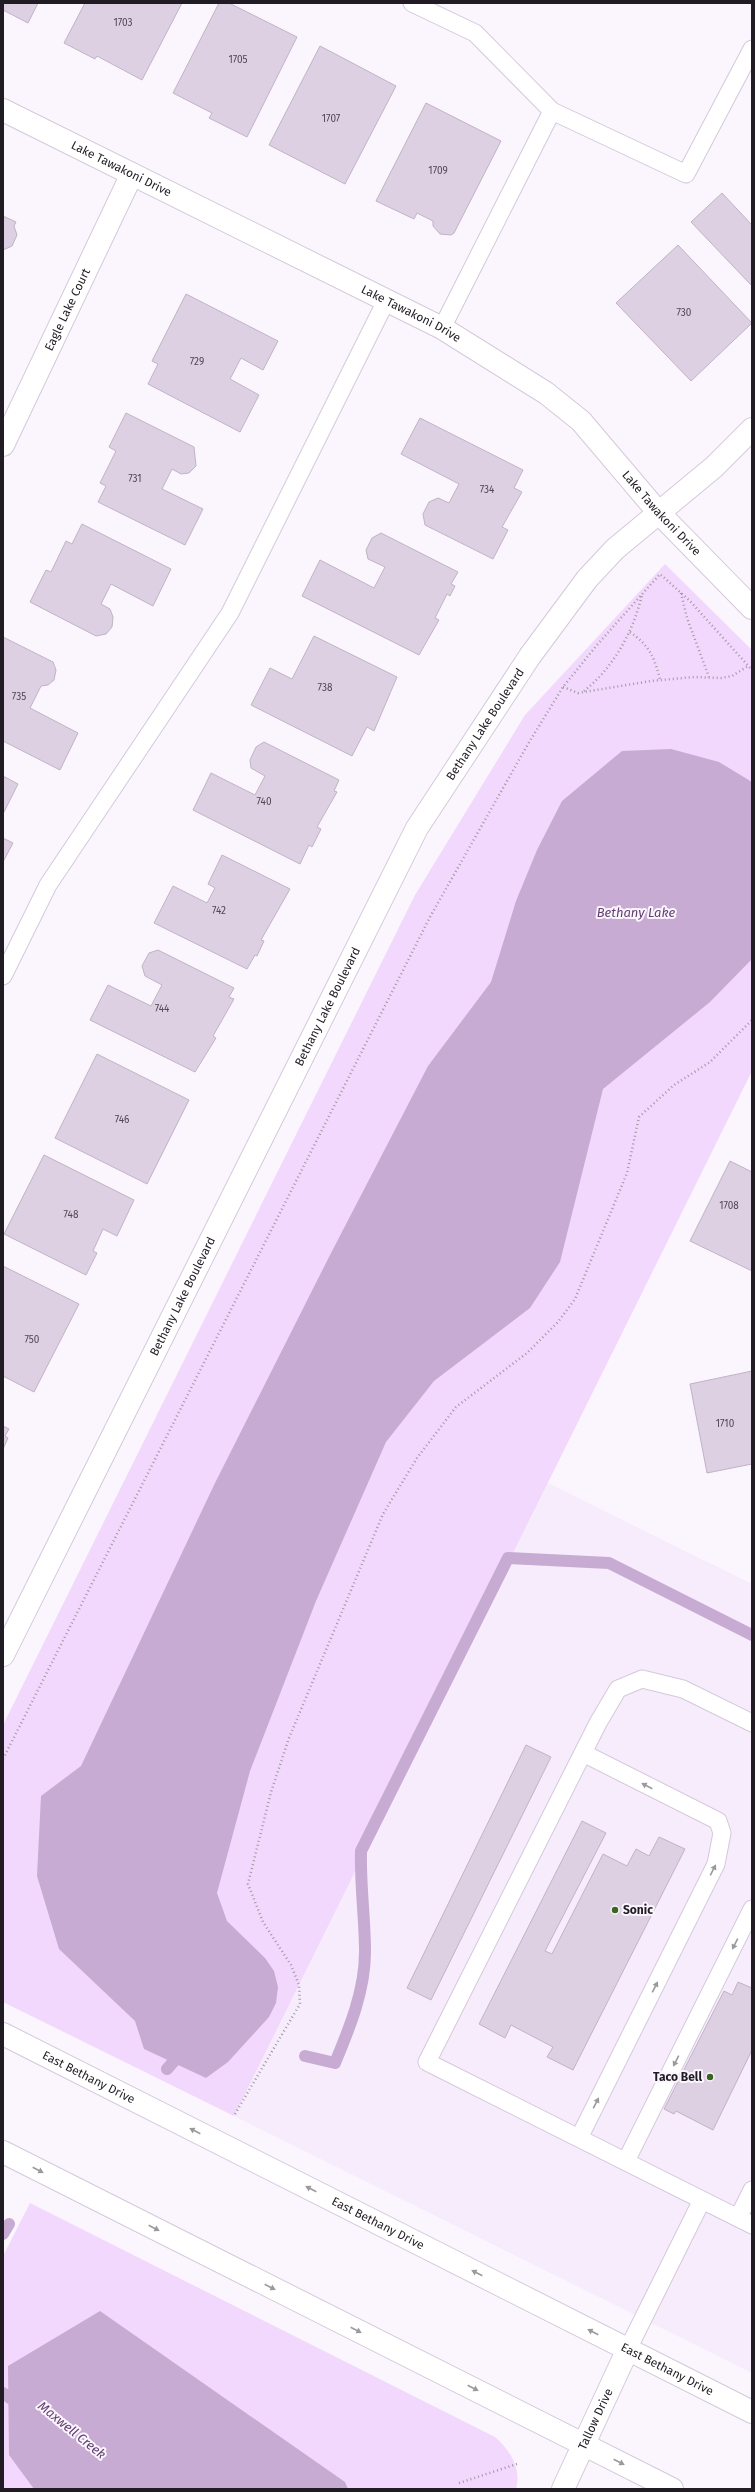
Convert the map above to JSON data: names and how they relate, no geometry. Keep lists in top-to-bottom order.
{
  "streets": {
    "street": [
      "Lake Tawakoni Drive",
      "Eagle Lake Court",
      "Bethany Lake Boulevard",
      "East Bethany Drive",
      "Tallow Drive"
    ]
  },
  "crossings": [
    ["Lake Tawakoni Drive", "Eagle Lake Court"],
    ["Lake Tawakoni Drive", "Bethany Lake Boulevard"],
    ["East Bethany Drive", "Tallow Drive"]
  ],
  "water": ["Bethany Lake", "Maxwell Creek"],
  "places": ["Sonic", "Taco Bell"],
  "house_numbers": [
    "1703",
    "1705",
    "1707",
    "1709",
    "730",
    "729",
    "731",
    "734",
    "738",
    "735",
    "740",
    "742",
    "744",
    "746",
    "1708",
    "748",
    "750",
    "1710"
  ]
}
